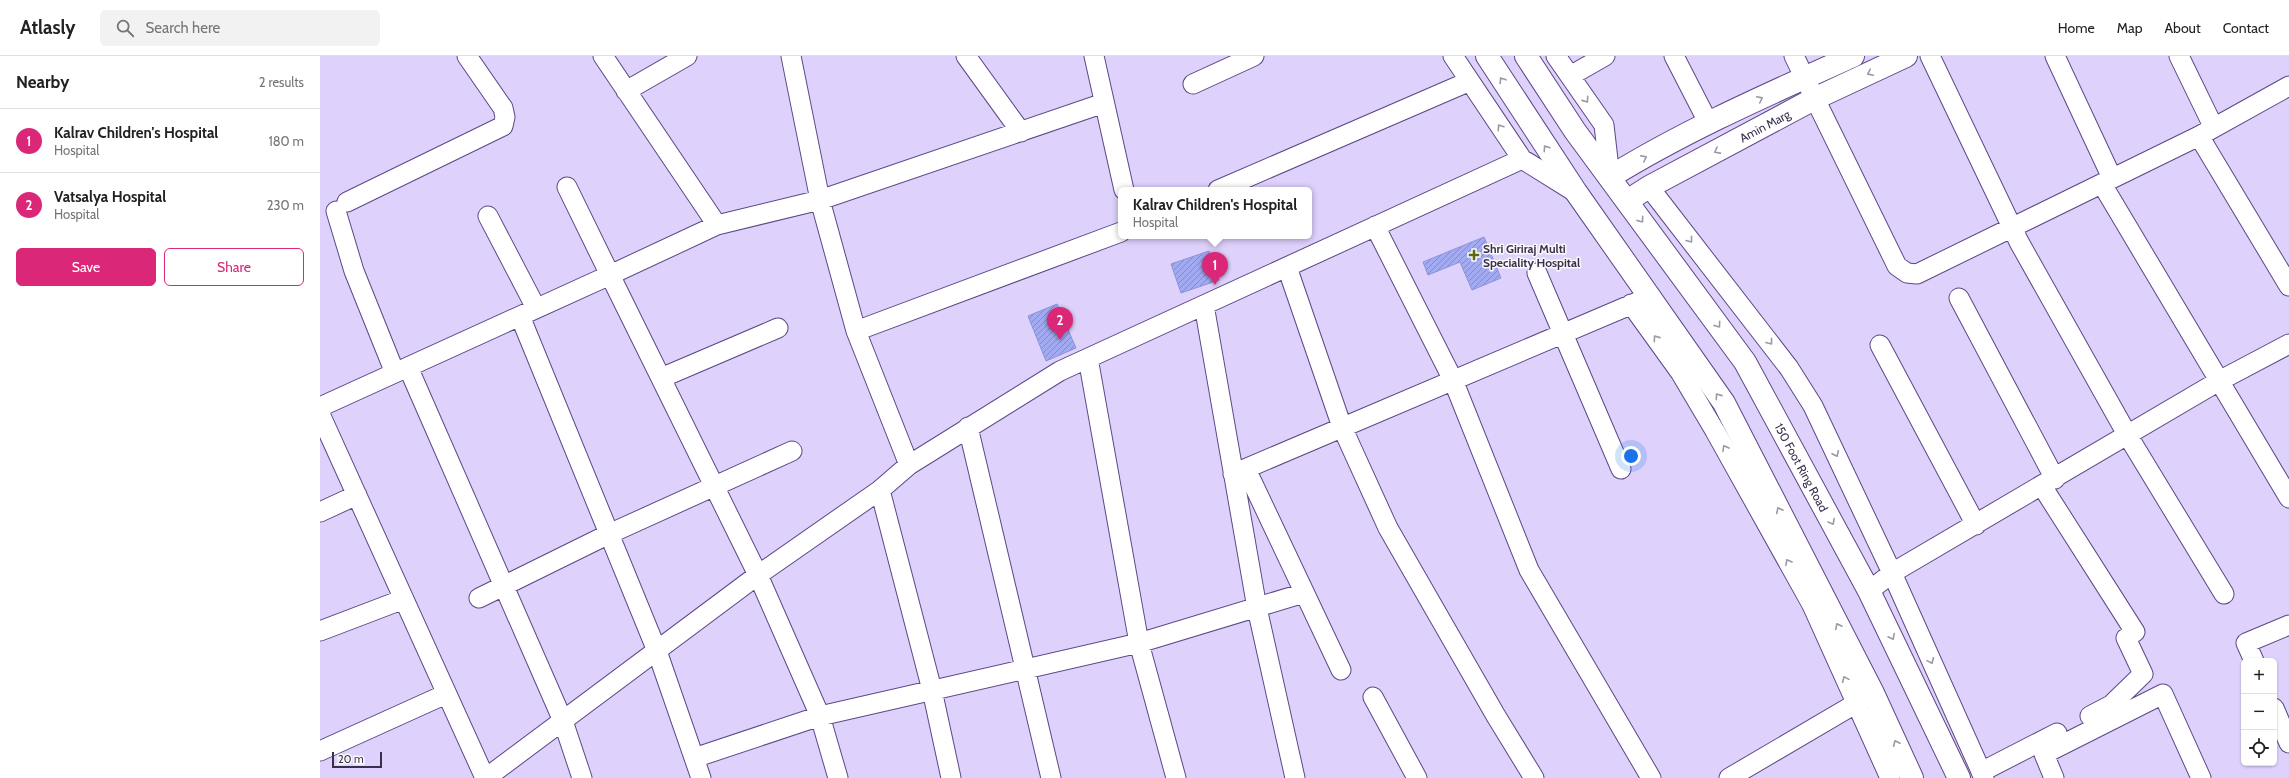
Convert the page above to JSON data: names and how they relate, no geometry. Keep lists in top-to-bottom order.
{
  "streets": {
    "main road": ["Amin Marg", "150 Foot Ring Road"]
  },
  "crossings": [
    ["Amin Marg", "150 Foot Ring Road"]
  ],
  "places": {
    "health": ["Shri Giriraj Multi Speciality Hospital"]
  },
  "scale_bar": "20 m",
  "page": {
    "header": "Atlasly",
    "search": "Search here",
    "nav": [
      "Home",
      "Map",
      "About",
      "Contact"
    ],
    "heading": ["Nearby", "2 results"],
    "list": [
      {
        "mark": "1",
        "name": "Kalrav Children's Hospital",
        "note": "Hospital",
        "value": "180 m"
      },
      {
        "mark": "2",
        "name": "Vatsalya Hospital",
        "note": "Hospital",
        "value": "230 m"
      }
    ],
    "popup": ["Kalrav Children's Hospital", "Hospital"],
    "buttons": ["Save", "Share"],
    "pins": ["1", "2"],
    "map_buttons": ["+", "−"],
    "scale": "20 m"
  }
}
